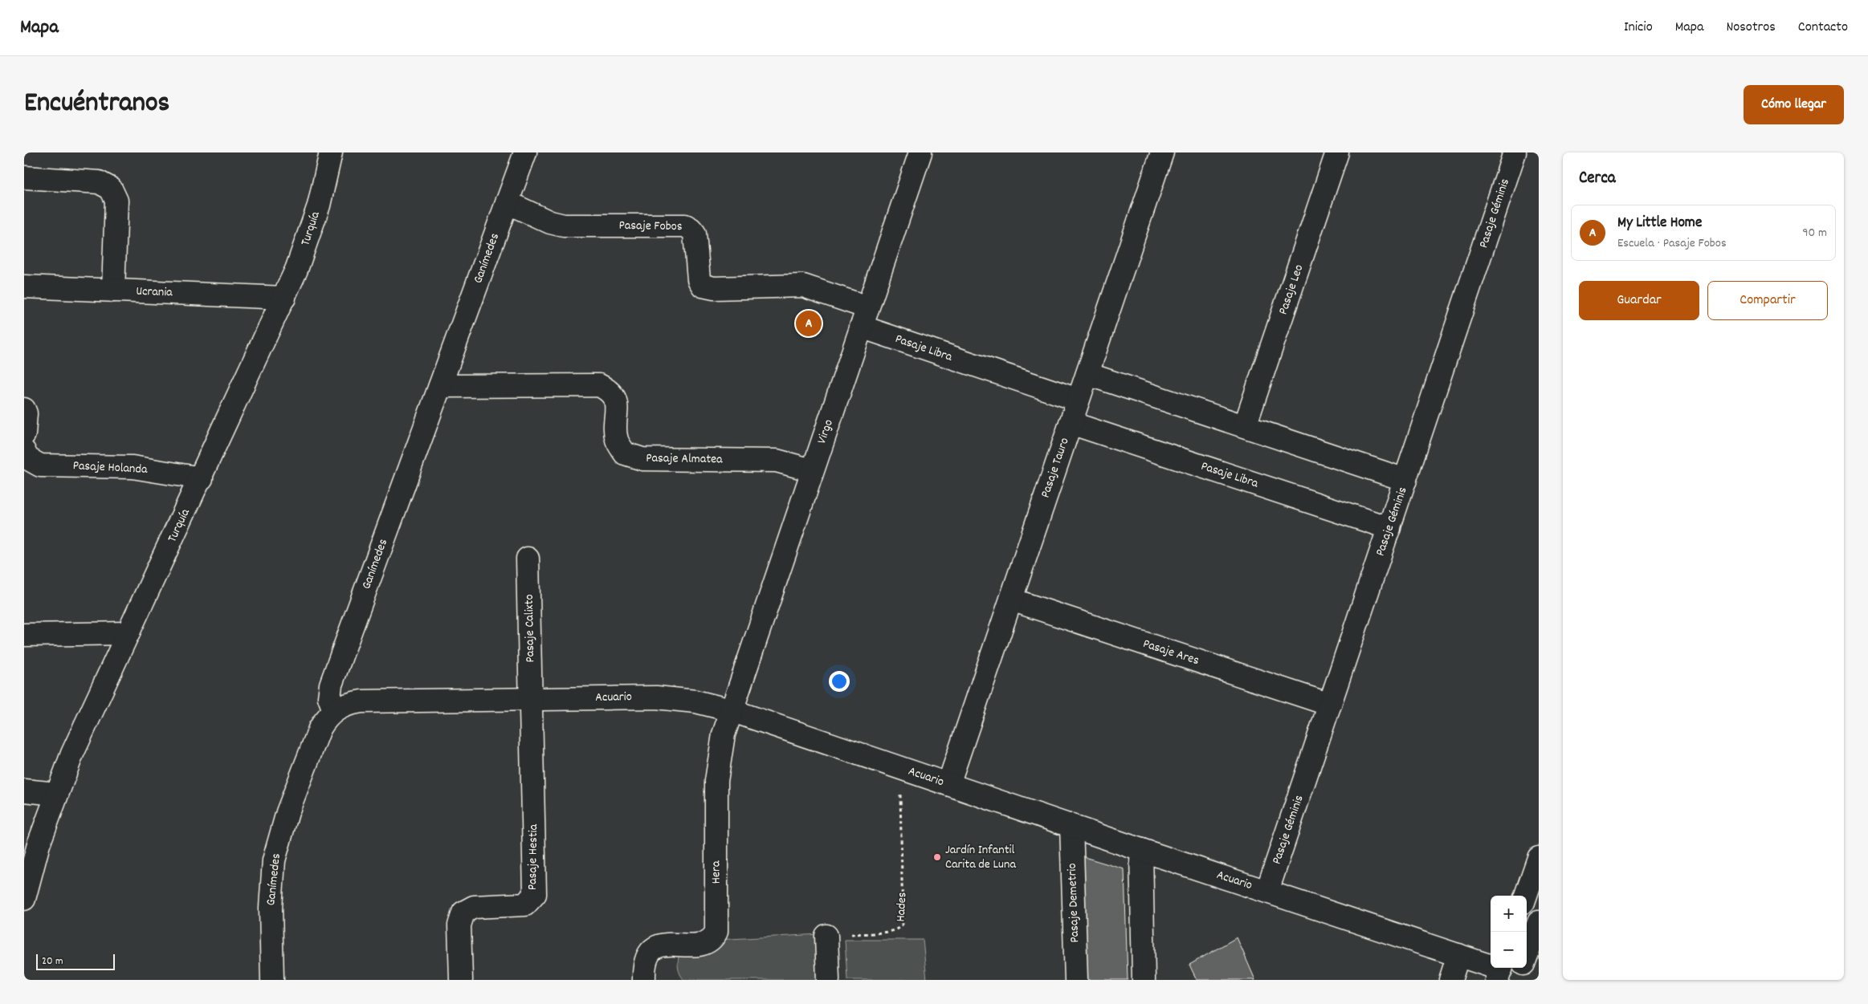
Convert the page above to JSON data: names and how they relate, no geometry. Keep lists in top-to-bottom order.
{
  "streets": {
    "street": [
      "Pasaje Géminis",
      "Pasaje Fobos",
      "Turquía",
      "Ganímedes",
      "Pasaje Leo",
      "Ucrania",
      "Pasaje Libra",
      "Virgo",
      "Pasaje Almatea",
      "Pasaje Holanda",
      "Pasaje Tauro",
      "Pasaje Calixto",
      "Pasaje Ares",
      "Acuario",
      "Pasaje Hestia",
      "Hera",
      "Pasaje Demetrio"
    ],
    "path": ["Hades"]
  },
  "crossings": [
    ["Pasaje Géminis", "Pasaje Libra"],
    ["Pasaje Géminis", "Pasaje Ares"],
    ["Pasaje Géminis", "Acuario"],
    ["Pasaje Fobos", "Ganímedes"],
    ["Pasaje Fobos", "Pasaje Libra"],
    ["Pasaje Fobos", "Virgo"],
    ["Turquía", "Ucrania"],
    ["Turquía", "Pasaje Holanda"],
    ["Ganímedes", "Pasaje Almatea"],
    ["Ganímedes", "Acuario"],
    ["Pasaje Libra", "Virgo"],
    ["Pasaje Libra", "Pasaje Tauro"],
    ["Virgo", "Pasaje Almatea"],
    ["Virgo", "Acuario"],
    ["Virgo", "Hera"],
    ["Pasaje Tauro", "Pasaje Ares"],
    ["Pasaje Tauro", "Acuario"],
    ["Pasaje Calixto", "Acuario"],
    ["Pasaje Calixto", "Pasaje Hestia"],
    ["Acuario", "Pasaje Hestia"],
    ["Acuario", "Hera"],
    ["Acuario", "Pasaje Demetrio"]
  ],
  "places": ["Jardín Infantil Carita de Luna"],
  "scale_bar": "20 m",
  "page": {
    "header": "Mapa",
    "nav": [
      "Inicio",
      "Mapa",
      "Nosotros",
      "Contacto"
    ],
    "title": "Encuéntranos",
    "buttons": [
      "Cómo llegar",
      ["Guardar", "Compartir"]
    ],
    "heading": "Cerca",
    "list": [
      {
        "mark": "A",
        "name": "My Little Home",
        "note": "Escuela · Pasaje Fobos",
        "value": "90 m"
      }
    ],
    "pins": "A",
    "map_buttons": ["+", "−"],
    "scale": "20 m"
  }
}
